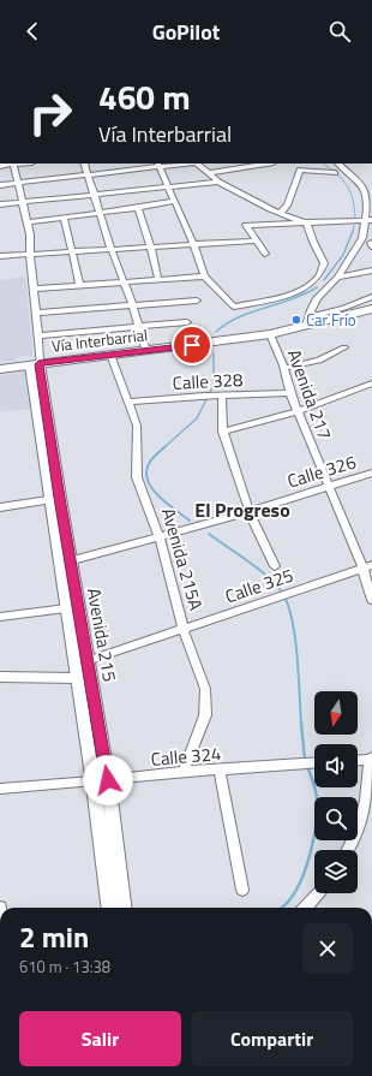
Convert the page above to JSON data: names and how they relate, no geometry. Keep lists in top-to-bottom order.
{
  "streets": {
    "main road": ["Vía Interbarrial"],
    "street": [
      "Calle 328",
      "Avenida 217",
      "Calle 326",
      "Avenida 215A",
      "Calle 325",
      "Avenida 215",
      "Calle 324"
    ]
  },
  "crossings": [
    ["Vía Interbarrial", "Avenida 217"],
    ["Vía Interbarrial", "Avenida 215A"],
    ["Vía Interbarrial", "Avenida 215"],
    ["Calle 328", "Avenida 217"],
    ["Calle 328", "Avenida 215A"],
    ["Avenida 217", "Calle 326"],
    ["Avenida 217", "Calle 325"],
    ["Calle 326", "Avenida 215A"],
    ["Calle 326", "Avenida 215"],
    ["Avenida 215A", "Calle 325"],
    ["Avenida 215A", "Calle 324"],
    ["Calle 325", "Avenida 215"],
    ["Avenida 215", "Calle 324"]
  ],
  "districts": ["El Progreso"],
  "places": ["Car Frío"],
  "north": "bottom",
  "page": {
    "header": "GoPilot",
    "turn": ["460 m", "Vía Interbarrial"],
    "heading": ["2 min", "610 m · 13:38"],
    "buttons": ["Salir", "Compartir"]
  }
}
